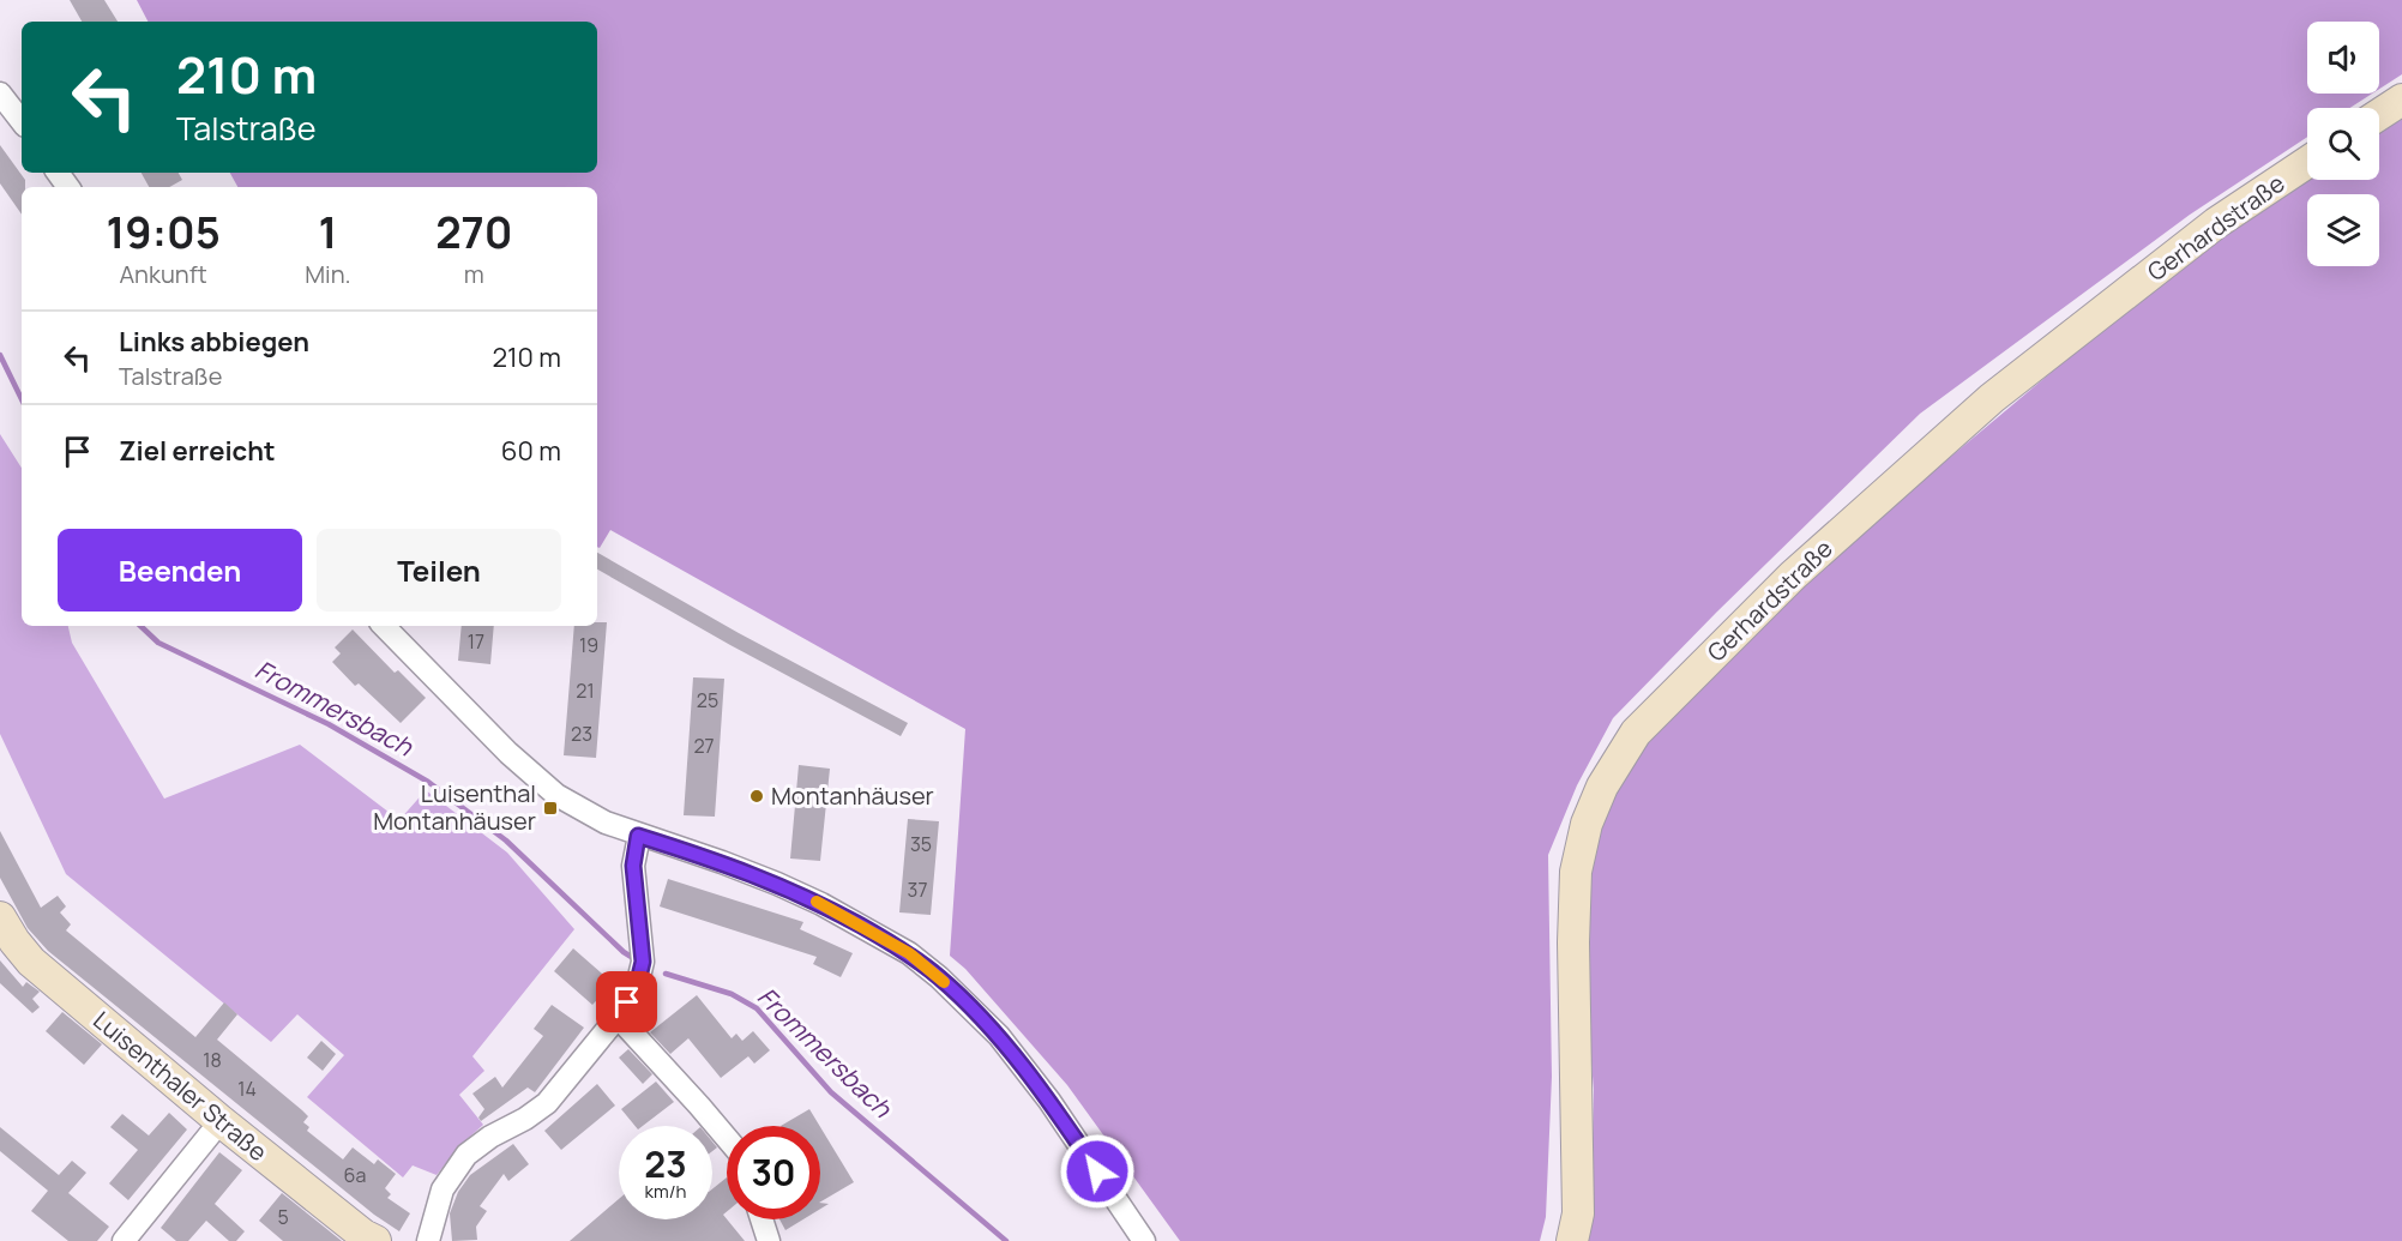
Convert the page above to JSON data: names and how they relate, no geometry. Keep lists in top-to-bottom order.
{
  "streets": {
    "street": ["Gerhardstraße", "Luisenthaler Straße"]
  },
  "water": ["Frommersbach"],
  "places": {
    "other": ["Montanhäuser"],
    "transit": ["Luisenthal Montanhäuser"]
  },
  "house_numbers": [
    "17",
    "19",
    "21",
    "25",
    "23",
    "27",
    "35",
    "37",
    "18",
    "14",
    "6a",
    "5"
  ],
  "page": {
    "turn": ["210 m", "Talstraße"],
    "eta": [
      "19:05",
      "Ankunft",
      "1",
      "Min.",
      "270",
      "m"
    ],
    "list": [
      {
        "name": "Links abbiegen",
        "note": "Talstraße",
        "value": "210 m"
      },
      {
        "name": "Ziel erreicht",
        "value": "60 m"
      }
    ],
    "buttons": ["Beenden", "Teilen"],
    "speed": "23 km/h",
    "limit": "30"
  }
}
